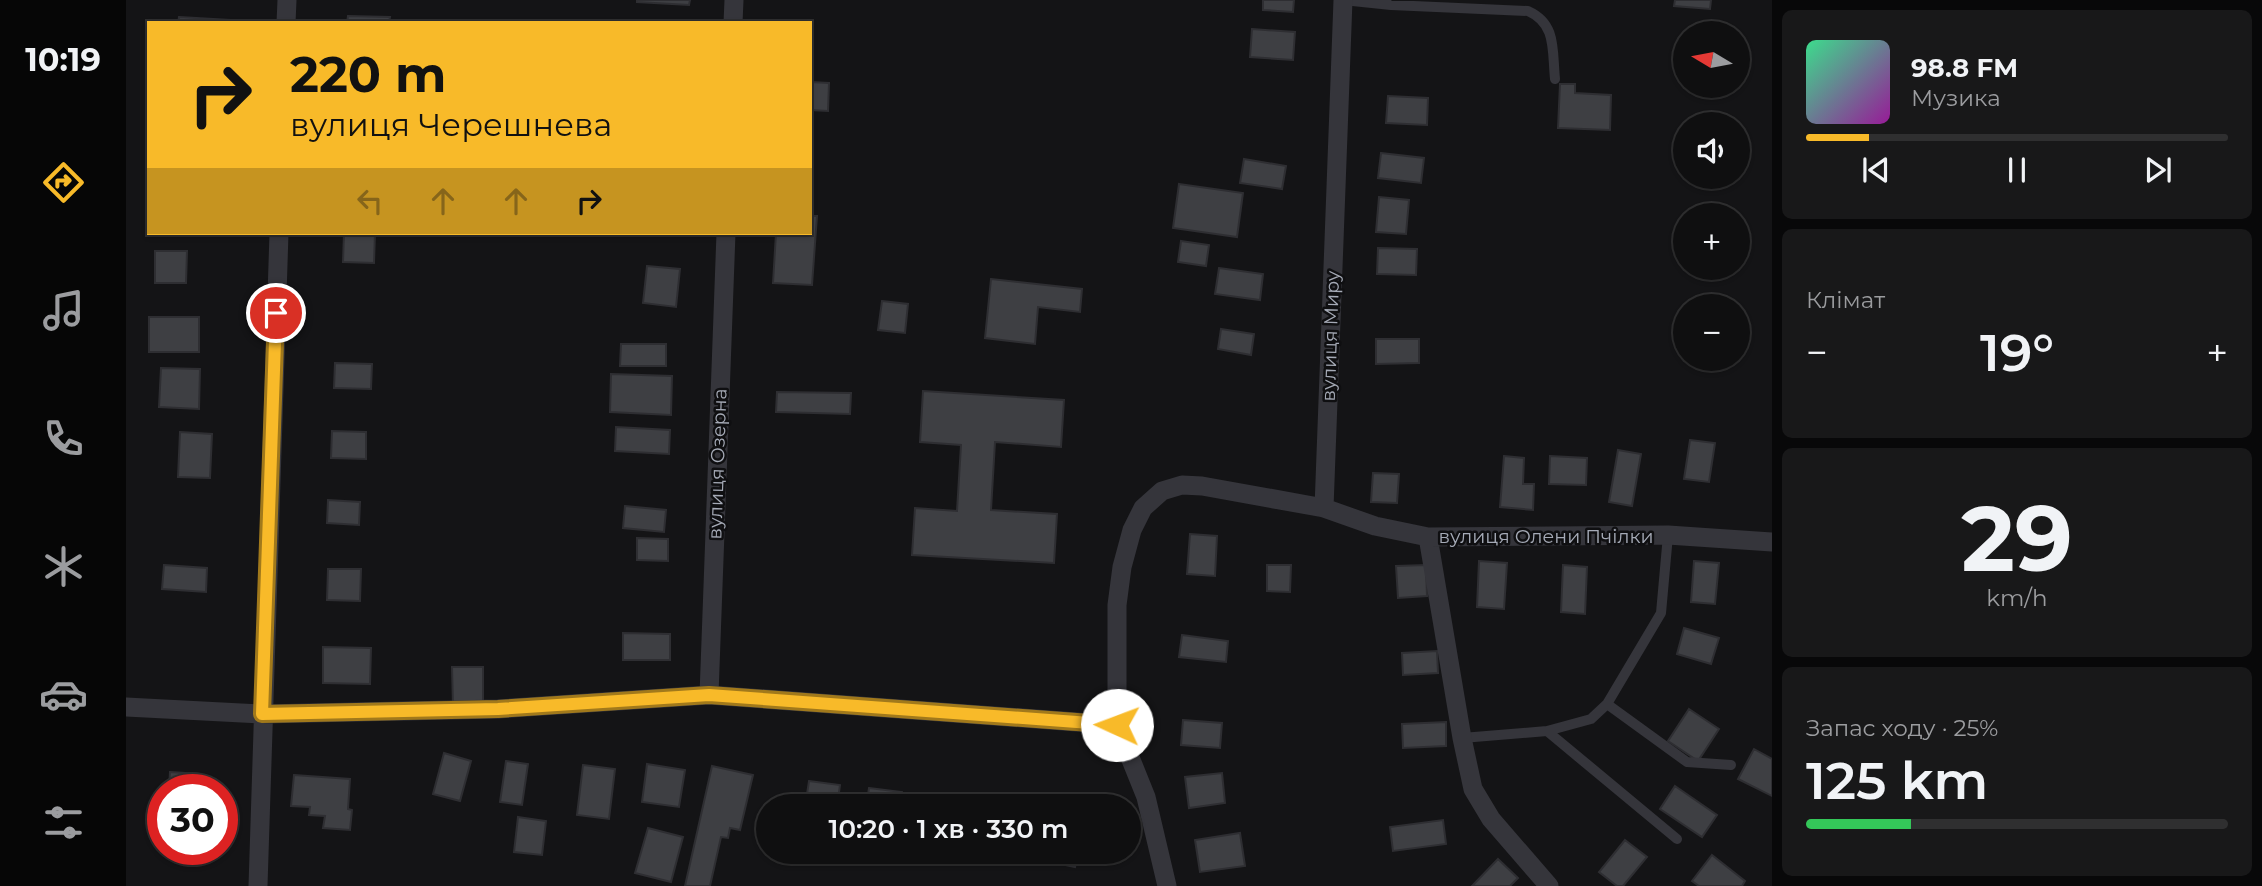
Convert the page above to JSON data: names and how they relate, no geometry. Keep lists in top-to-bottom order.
{
  "streets": {
    "street": ["вулиця Миру", "вулиця Озерна", "вулиця Олени Пчілки"]
  },
  "crossings": [
    ["вулиця Миру", "вулиця Олени Пчілки"]
  ],
  "north": "left",
  "page": {
    "tabs": "10:19",
    "map_buttons": ["+", "−"],
    "turn": ["220 m", "вулиця Черешнева"],
    "song": ["98.8 FM", "Музика"],
    "tile": [
      "Клімат",
      ["29", "km/h"],
      ["Запас ходу · 25%", "125 km"]
    ],
    "heat": ["−", "19°", "+"],
    "limit": "30",
    "trip": "10:20 · 1 хв · 330 m"
  }
}
